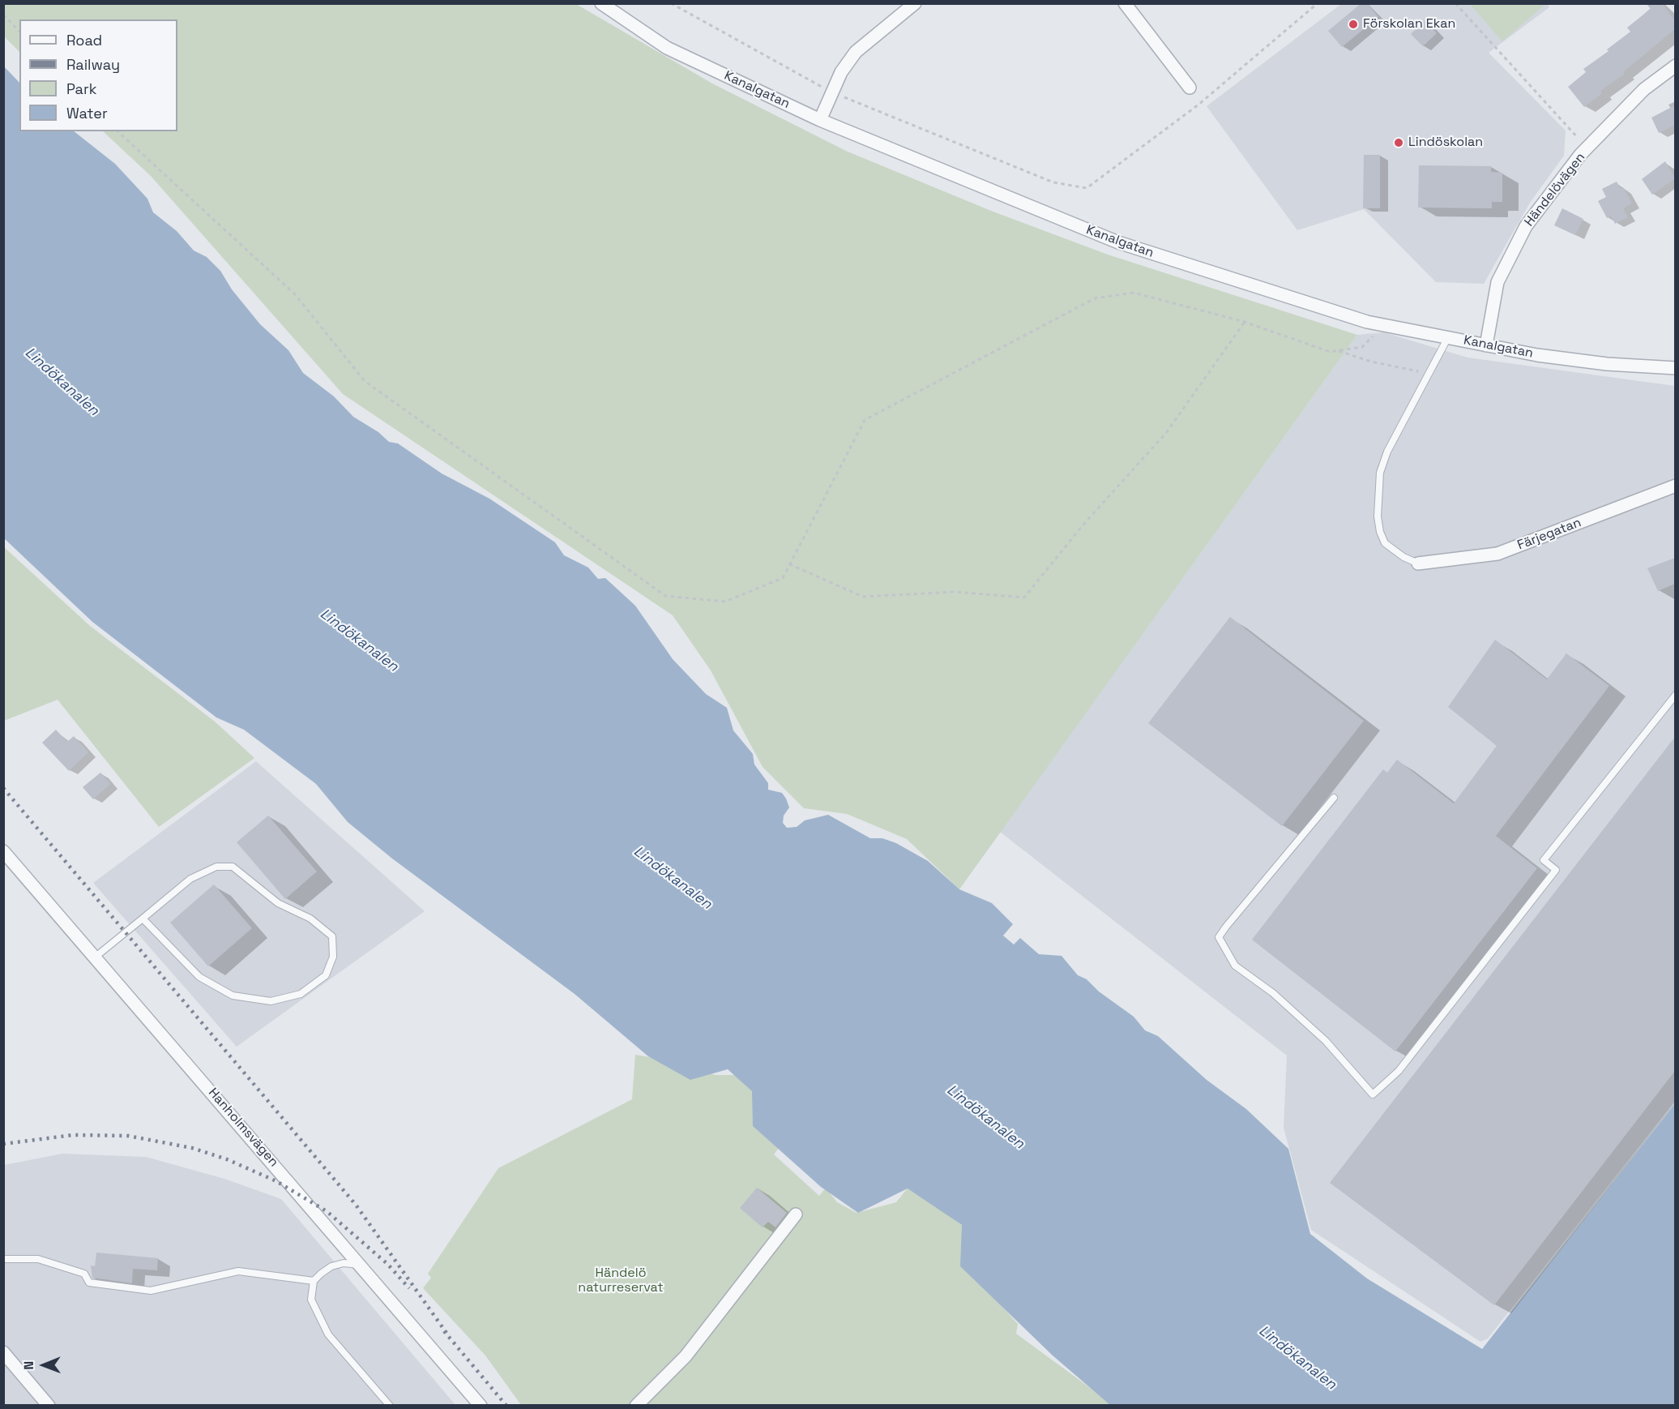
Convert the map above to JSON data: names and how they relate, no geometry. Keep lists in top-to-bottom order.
{
  "streets": {
    "street": [
      "Kanalgatan",
      "Händelövägen",
      "Färjegatan",
      "Hanholmsvägen"
    ]
  },
  "crossings": [
    ["Kanalgatan", "Händelövägen"]
  ],
  "water": ["Lindökanalen"],
  "parks": ["Händelö naturreservat"],
  "places": ["Förskolan Ekan", "Lindöskolan"],
  "legend": [
    "Road",
    "Railway",
    "Park",
    "Water"
  ],
  "north": "left"
}
